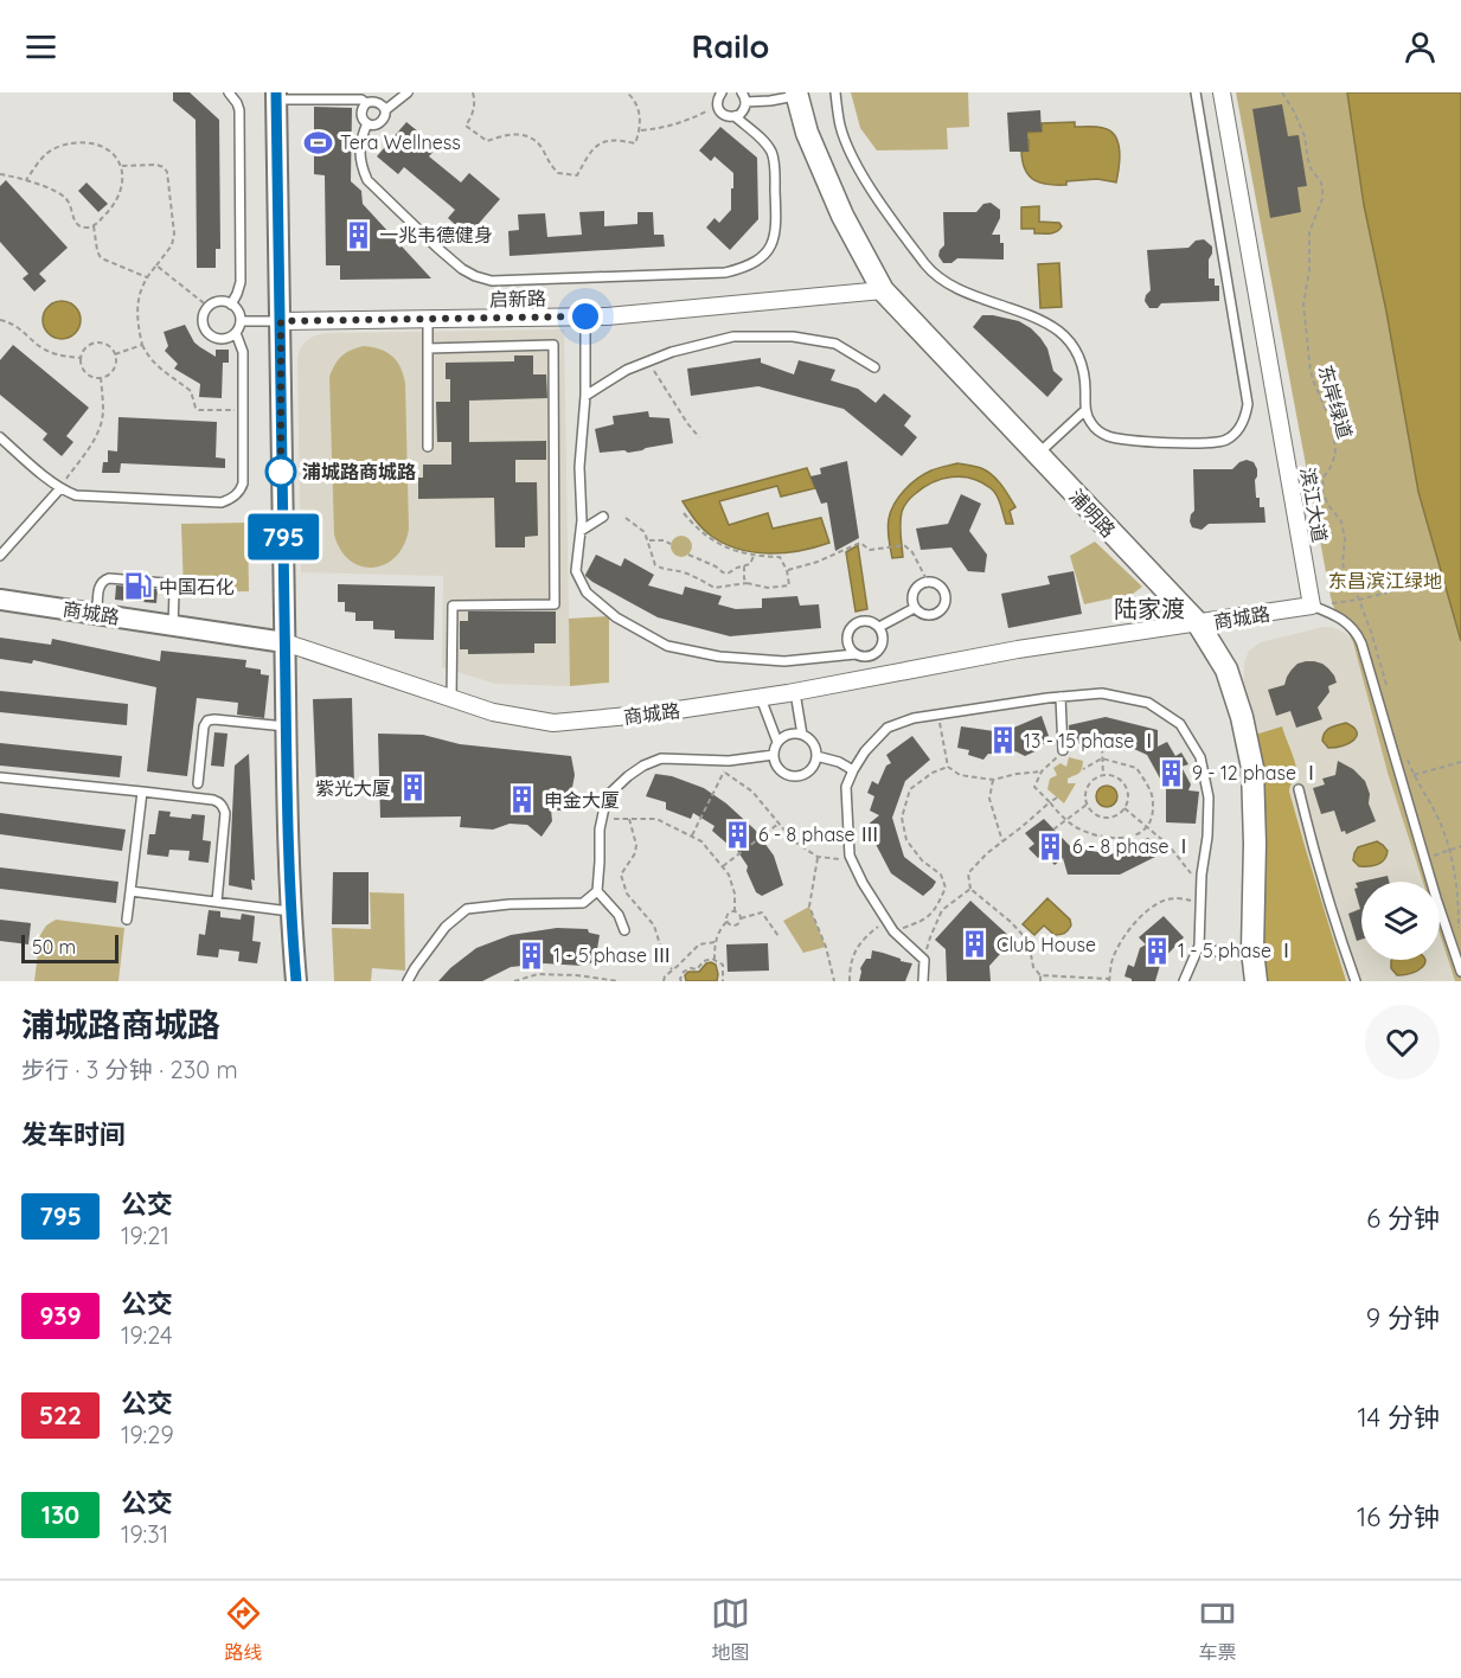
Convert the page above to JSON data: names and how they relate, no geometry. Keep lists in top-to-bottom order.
{
  "streets": {
    "main road": ["浦明路"],
    "street": ["启新路", "滨江大道", "商城路"],
    "path": ["东岸绿道"]
  },
  "crossings": [
    ["启新路", "浦明路"],
    ["滨江大道", "商城路"],
    ["浦明路", "商城路"]
  ],
  "districts": ["陆家渡"],
  "parks": ["东昌滨江绿地"],
  "places": {
    "sports": ["Tera Wellness"],
    "building": [
      "一兆韦德健身",
      "13 - 15 phase Ⅰ",
      "9 - 12 phase Ⅰ",
      "紫光大厦",
      "申金大厦",
      "6 - 8 phase Ⅲ",
      "6 - 8 phase Ⅰ",
      "Club House",
      "1 - 5 phase Ⅰ",
      "1 - 5 phase Ⅲ"
    ],
    "other": ["浦城路商城路"],
    "fuel station": ["中国石化"]
  },
  "lines": ["bus line 795"],
  "scale_bar": "50 m",
  "page": {
    "header": "Railo",
    "on_map": "795",
    "scale": "50 m",
    "heading": [
      ["浦城路商城路", "步行 · 3 分钟 · 230 m"],
      "发车时间"
    ],
    "list": [
      {
        "mark": "795",
        "name": "公交",
        "note": "19:21",
        "value": "6 分钟"
      },
      {
        "mark": "939",
        "name": "公交",
        "note": "19:24",
        "value": "9 分钟"
      },
      {
        "mark": "522",
        "name": "公交",
        "note": "19:29",
        "value": "14 分钟"
      },
      {
        "mark": "130",
        "name": "公交",
        "note": "19:31",
        "value": "16 分钟"
      }
    ],
    "tabs": ["路线", "地图", "车票"]
  }
}
